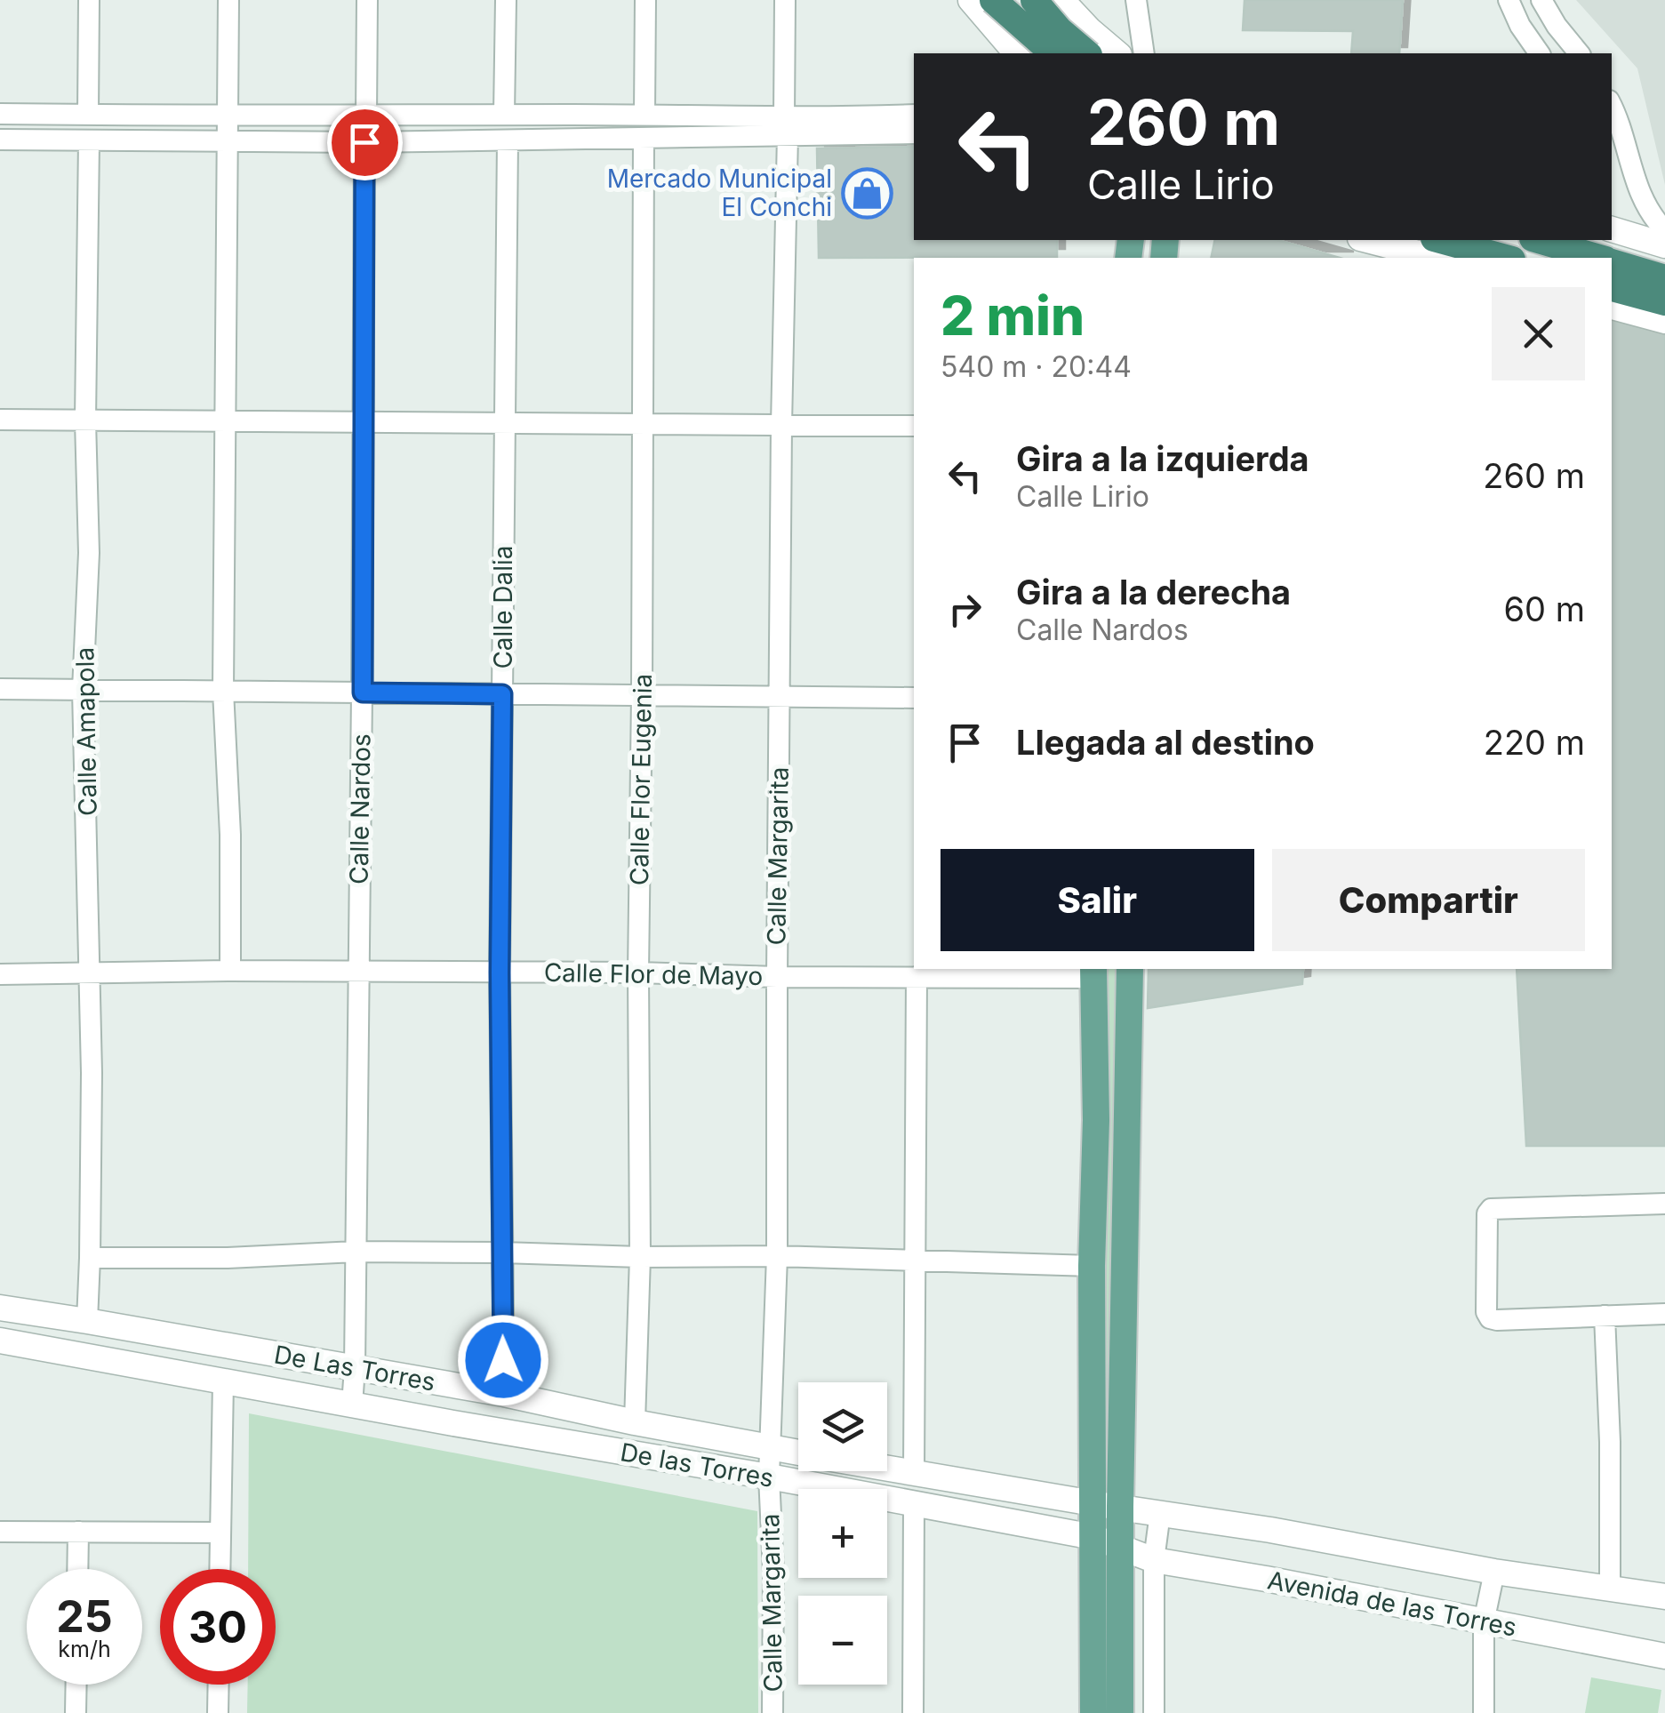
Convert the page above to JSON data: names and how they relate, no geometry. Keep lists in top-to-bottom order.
{
  "streets": {
    "street": [
      "Calle Dalia",
      "Calle Amapola",
      "Calle Flor Eugenia",
      "Calle Nardos",
      "Calle Margarita",
      "Calle Flor de Mayo",
      "De Las Torres",
      "De las Torres",
      "Avenida de las Torres"
    ]
  },
  "crossings": [
    ["Calle Dalia", "Calle Flor de Mayo"],
    ["Calle Dalia", "De Las Torres"],
    ["Calle Amapola", "Calle Flor de Mayo"],
    ["Calle Amapola", "De Las Torres"],
    ["Calle Flor Eugenia", "Calle Flor de Mayo"],
    ["Calle Flor Eugenia", "De Las Torres"],
    ["Calle Nardos", "Calle Flor de Mayo"],
    ["Calle Nardos", "De Las Torres"],
    ["Calle Nardos", "De las Torres"],
    ["Calle Margarita", "Calle Flor de Mayo"],
    ["Calle Margarita", "De Las Torres"],
    ["Calle Margarita", "De las Torres"],
    ["De Las Torres", "De las Torres"],
    ["De Las Torres", "Avenida de las Torres"],
    ["De las Torres", "Avenida de las Torres"]
  ],
  "places": {
    "shop": ["Mercado Municipal El Conchi"]
  },
  "page": {
    "turn": ["260 m", "Calle Lirio"],
    "heading": ["2 min", "540 m · 20:44"],
    "list": [
      {
        "name": "Gira a la izquierda",
        "note": "Calle Lirio",
        "value": "260 m"
      },
      {
        "name": "Gira a la derecha",
        "note": "Calle Nardos",
        "value": "60 m"
      },
      {
        "name": "Llegada al destino",
        "value": "220 m"
      }
    ],
    "buttons": ["Salir", "Compartir"],
    "map_buttons": ["+", "−"],
    "speed": "25 km/h",
    "limit": "30"
  }
}
